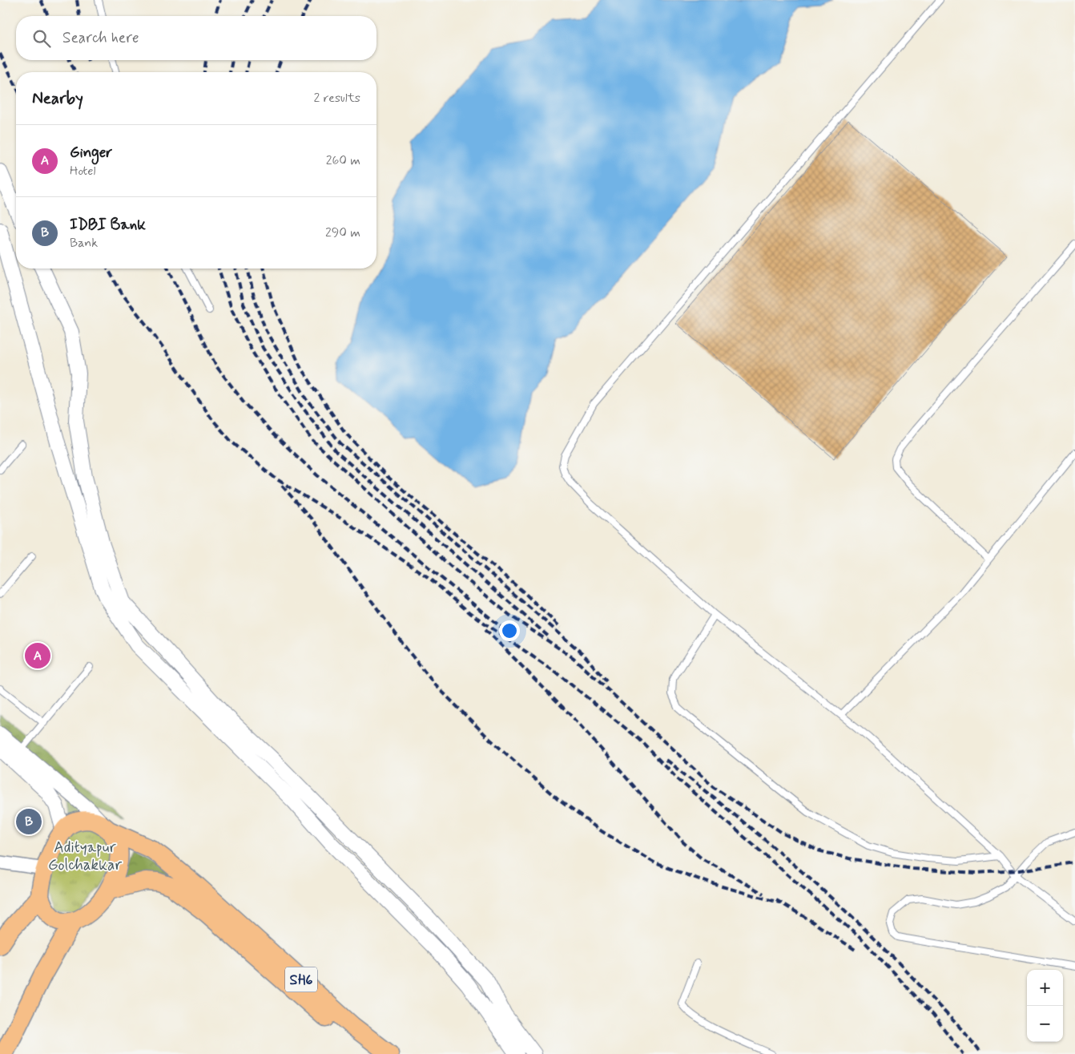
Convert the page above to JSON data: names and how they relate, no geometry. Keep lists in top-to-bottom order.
{
  "streets": {
    "main road": ["SH6"]
  },
  "parks": ["Adityapur Golchakkar"],
  "page": {
    "search": "Search here",
    "heading": ["Nearby", "2 results"],
    "list": [
      {
        "mark": "A",
        "name": "Ginger",
        "note": "Hotel",
        "value": "260 m"
      },
      {
        "mark": "B",
        "name": "IDBI Bank",
        "note": "Bank",
        "value": "290 m"
      }
    ],
    "pins": ["A", "B"],
    "map_buttons": ["+", "−"]
  }
}
